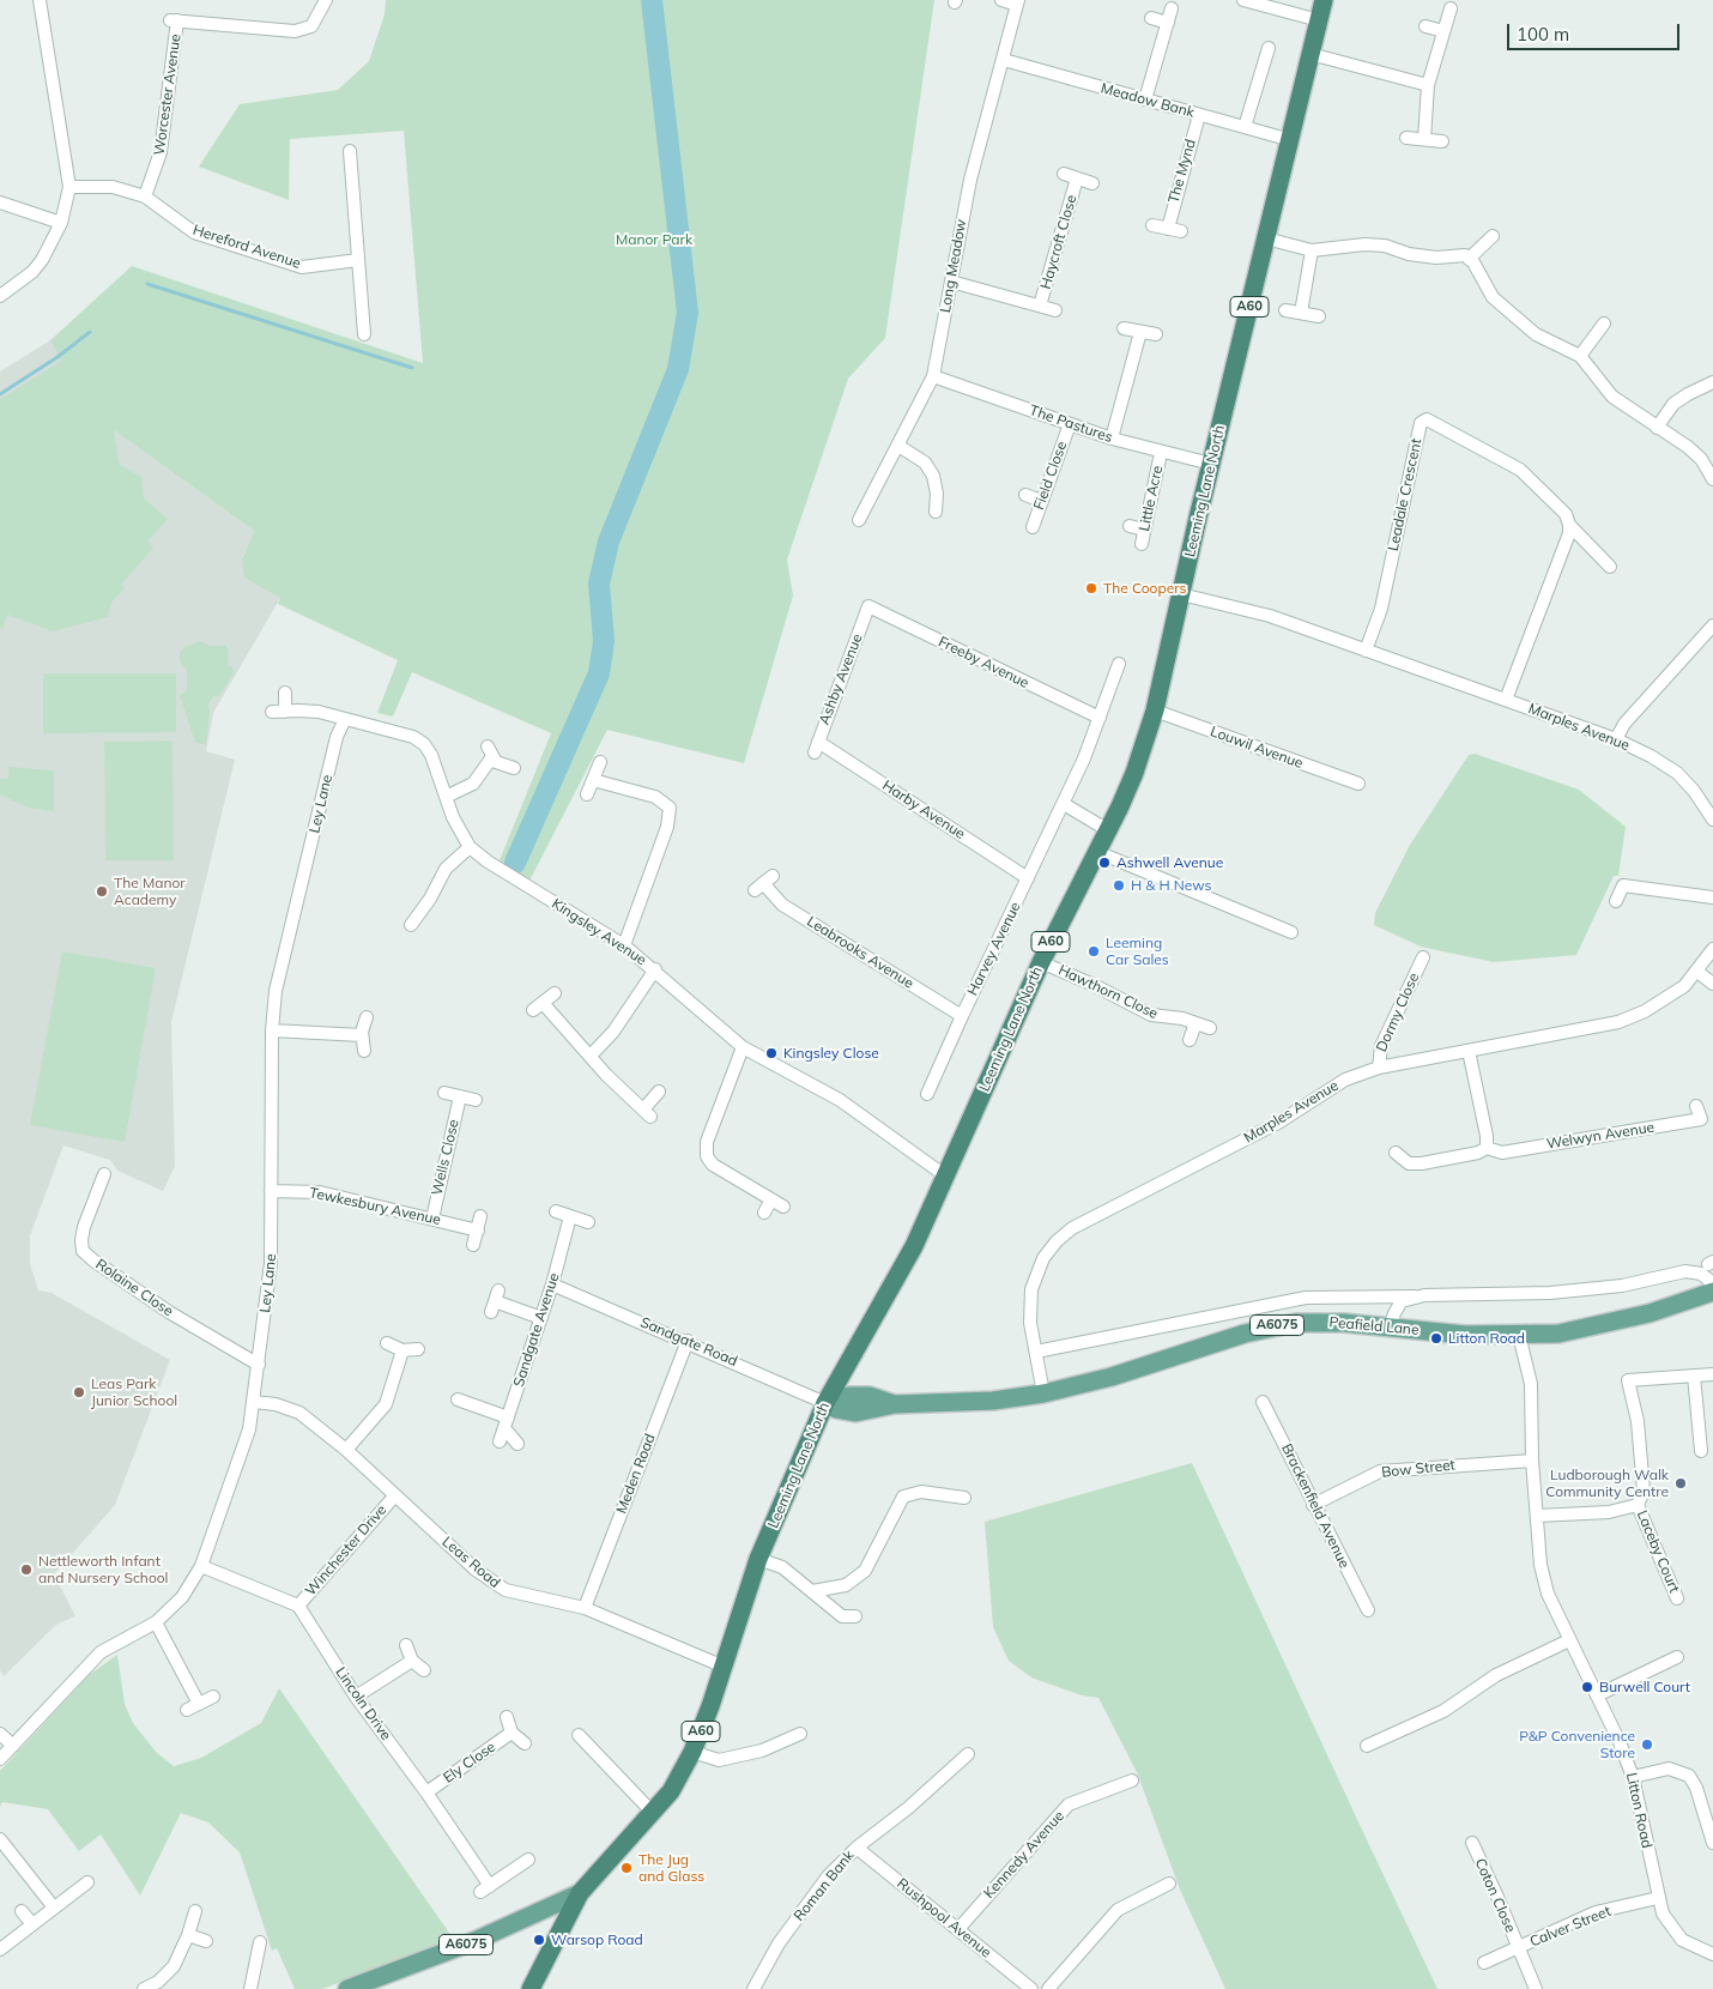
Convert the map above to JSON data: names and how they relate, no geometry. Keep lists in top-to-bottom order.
{
  "streets": {
    "highway": ["A60", "Leeming Lane North"],
    "main road": ["A6075", "Peafield Lane"],
    "street": [
      "Worcester Avenue",
      "Meadow Bank",
      "The Mynd",
      "Haycroft Close",
      "Hereford Avenue",
      "Long Meadow",
      "The Pastures",
      "Field Close",
      "Leadale Crescent",
      "Little Acre",
      "Freeby Avenue",
      "Ashby Avenue",
      "Marples Avenue",
      "Louwil Avenue",
      "Ley Lane",
      "Harby Avenue",
      "Kingsley Avenue",
      "Harvey Avenue",
      "Leabrooks Avenue",
      "Hawthorn Close",
      "Dormy Close",
      "Welwyn Avenue",
      "Wells Close",
      "Tewkesbury Avenue",
      "Rolaine Close",
      "Sandgate Avenue",
      "Sandgate Road",
      "Bow Street",
      "Meden Road",
      "Brackenfield Avenue",
      "Winchester Drive",
      "Laceby Court",
      "Leas Road",
      "Lincoln Drive",
      "Ely Close",
      "Litton Road",
      "Kennedy Avenue",
      "Roman Bank",
      "Coton Close",
      "Rushpool Avenue",
      "Calver Street"
    ]
  },
  "crossings": [
    ["Worcester Avenue", "Hereford Avenue"],
    ["Meadow Bank", "The Mynd"],
    ["Meadow Bank", "Long Meadow"],
    ["Meadow Bank", "Leeming Lane North"],
    ["Haycroft Close", "Long Meadow"],
    ["Long Meadow", "The Pastures"],
    ["A60", "Leeming Lane North"],
    ["A60", "A6075"],
    ["The Pastures", "Field Close"],
    ["The Pastures", "Leeming Lane North"],
    ["The Pastures", "Little Acre"],
    ["Leeming Lane North", "Marples Avenue"],
    ["Leeming Lane North", "Louwil Avenue"],
    ["Leeming Lane North", "Kingsley Avenue"],
    ["Leeming Lane North", "Hawthorn Close"],
    ["Leeming Lane North", "A6075"],
    ["Leeming Lane North", "Peafield Lane"],
    ["Leeming Lane North", "Sandgate Road"],
    ["Leeming Lane North", "Leas Road"],
    ["Leadale Crescent", "Marples Avenue"],
    ["Freeby Avenue", "Ashby Avenue"],
    ["Freeby Avenue", "Harvey Avenue"],
    ["Ashby Avenue", "Harby Avenue"],
    ["Marples Avenue", "Dormy Close"],
    ["Marples Avenue", "Peafield Lane"],
    ["Ley Lane", "Kingsley Avenue"],
    ["Ley Lane", "Tewkesbury Avenue"],
    ["Ley Lane", "Rolaine Close"],
    ["Ley Lane", "Leas Road"],
    ["Harby Avenue", "Harvey Avenue"],
    ["Harvey Avenue", "Leabrooks Avenue"],
    ["Wells Close", "Tewkesbury Avenue"],
    ["Peafield Lane", "Sandgate Road"],
    ["Peafield Lane", "Litton Road"],
    ["Sandgate Avenue", "Sandgate Road"],
    ["Sandgate Road", "Meden Road"],
    ["Bow Street", "Brackenfield Avenue"],
    ["Bow Street", "Litton Road"],
    ["Meden Road", "Leas Road"],
    ["Winchester Drive", "Leas Road"],
    ["Winchester Drive", "Lincoln Drive"],
    ["Lincoln Drive", "Ely Close"],
    ["Litton Road", "Calver Street"],
    ["Kennedy Avenue", "Rushpool Avenue"],
    ["Roman Bank", "Rushpool Avenue"],
    ["Coton Close", "Calver Street"]
  ],
  "parks": ["Manor Park"],
  "places": [
    "The Coopers",
    "Ashwell Avenue",
    "H & H News",
    "The Manor Academy",
    "Leeming Car Sales",
    "Kingsley Close",
    "Litton Road",
    "Leas Park Junior School",
    "Ludborough Walk Community Centre",
    "Nettleworth Infant and Nursery School",
    "Burwell Court",
    "P&P Convenience Store",
    "The Jug and Glass",
    "Warsop Road"
  ],
  "scale_bar": "100 m"
}
